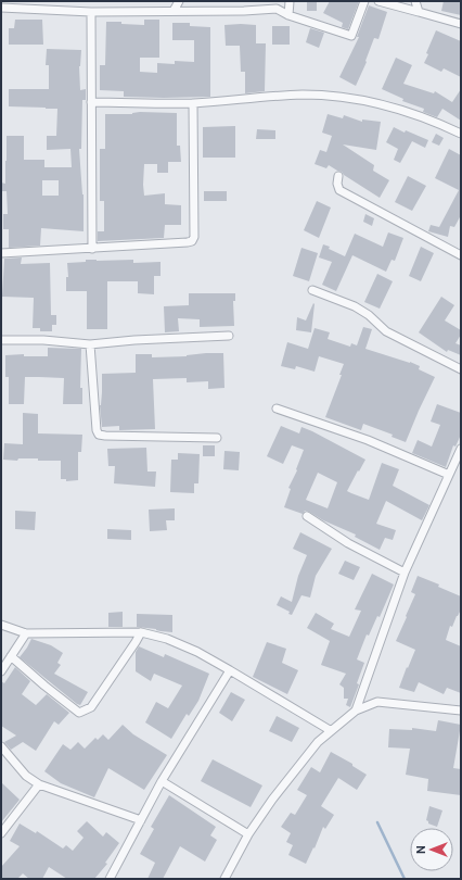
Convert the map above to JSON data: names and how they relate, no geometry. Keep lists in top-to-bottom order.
{
  "north": "left"
}
